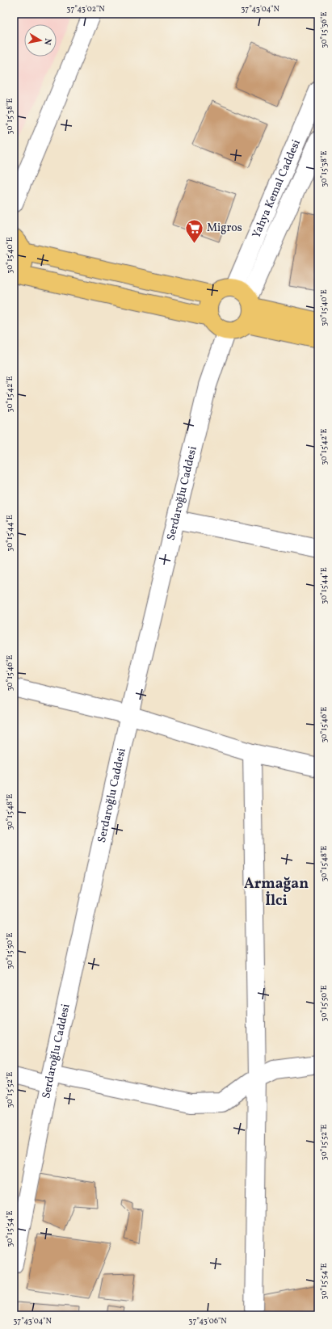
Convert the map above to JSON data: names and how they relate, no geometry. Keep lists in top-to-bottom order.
{
  "streets": {
    "street": ["Yahya Kemal Caddesi", "Serdaroğlu Caddesi"]
  },
  "crossings": [
    ["Yahya Kemal Caddesi", "Serdaroğlu Caddesi"]
  ],
  "districts": ["Armağan İlci"],
  "places": {
    "supermarket": ["Migros"]
  },
  "north": "right",
  "coordinates": [
    "37°43'02\"N",
    "37°43'04\"N",
    "30°15'36\"E",
    "30°15'38\"E",
    "30°15'40\"E",
    "30°15'42\"E",
    "30°15'44\"E",
    "30°15'46\"E",
    "30°15'48\"E",
    "30°15'50\"E",
    "30°15'52\"E",
    "30°15'54\"E",
    "37°43'06\"N"
  ]
}
